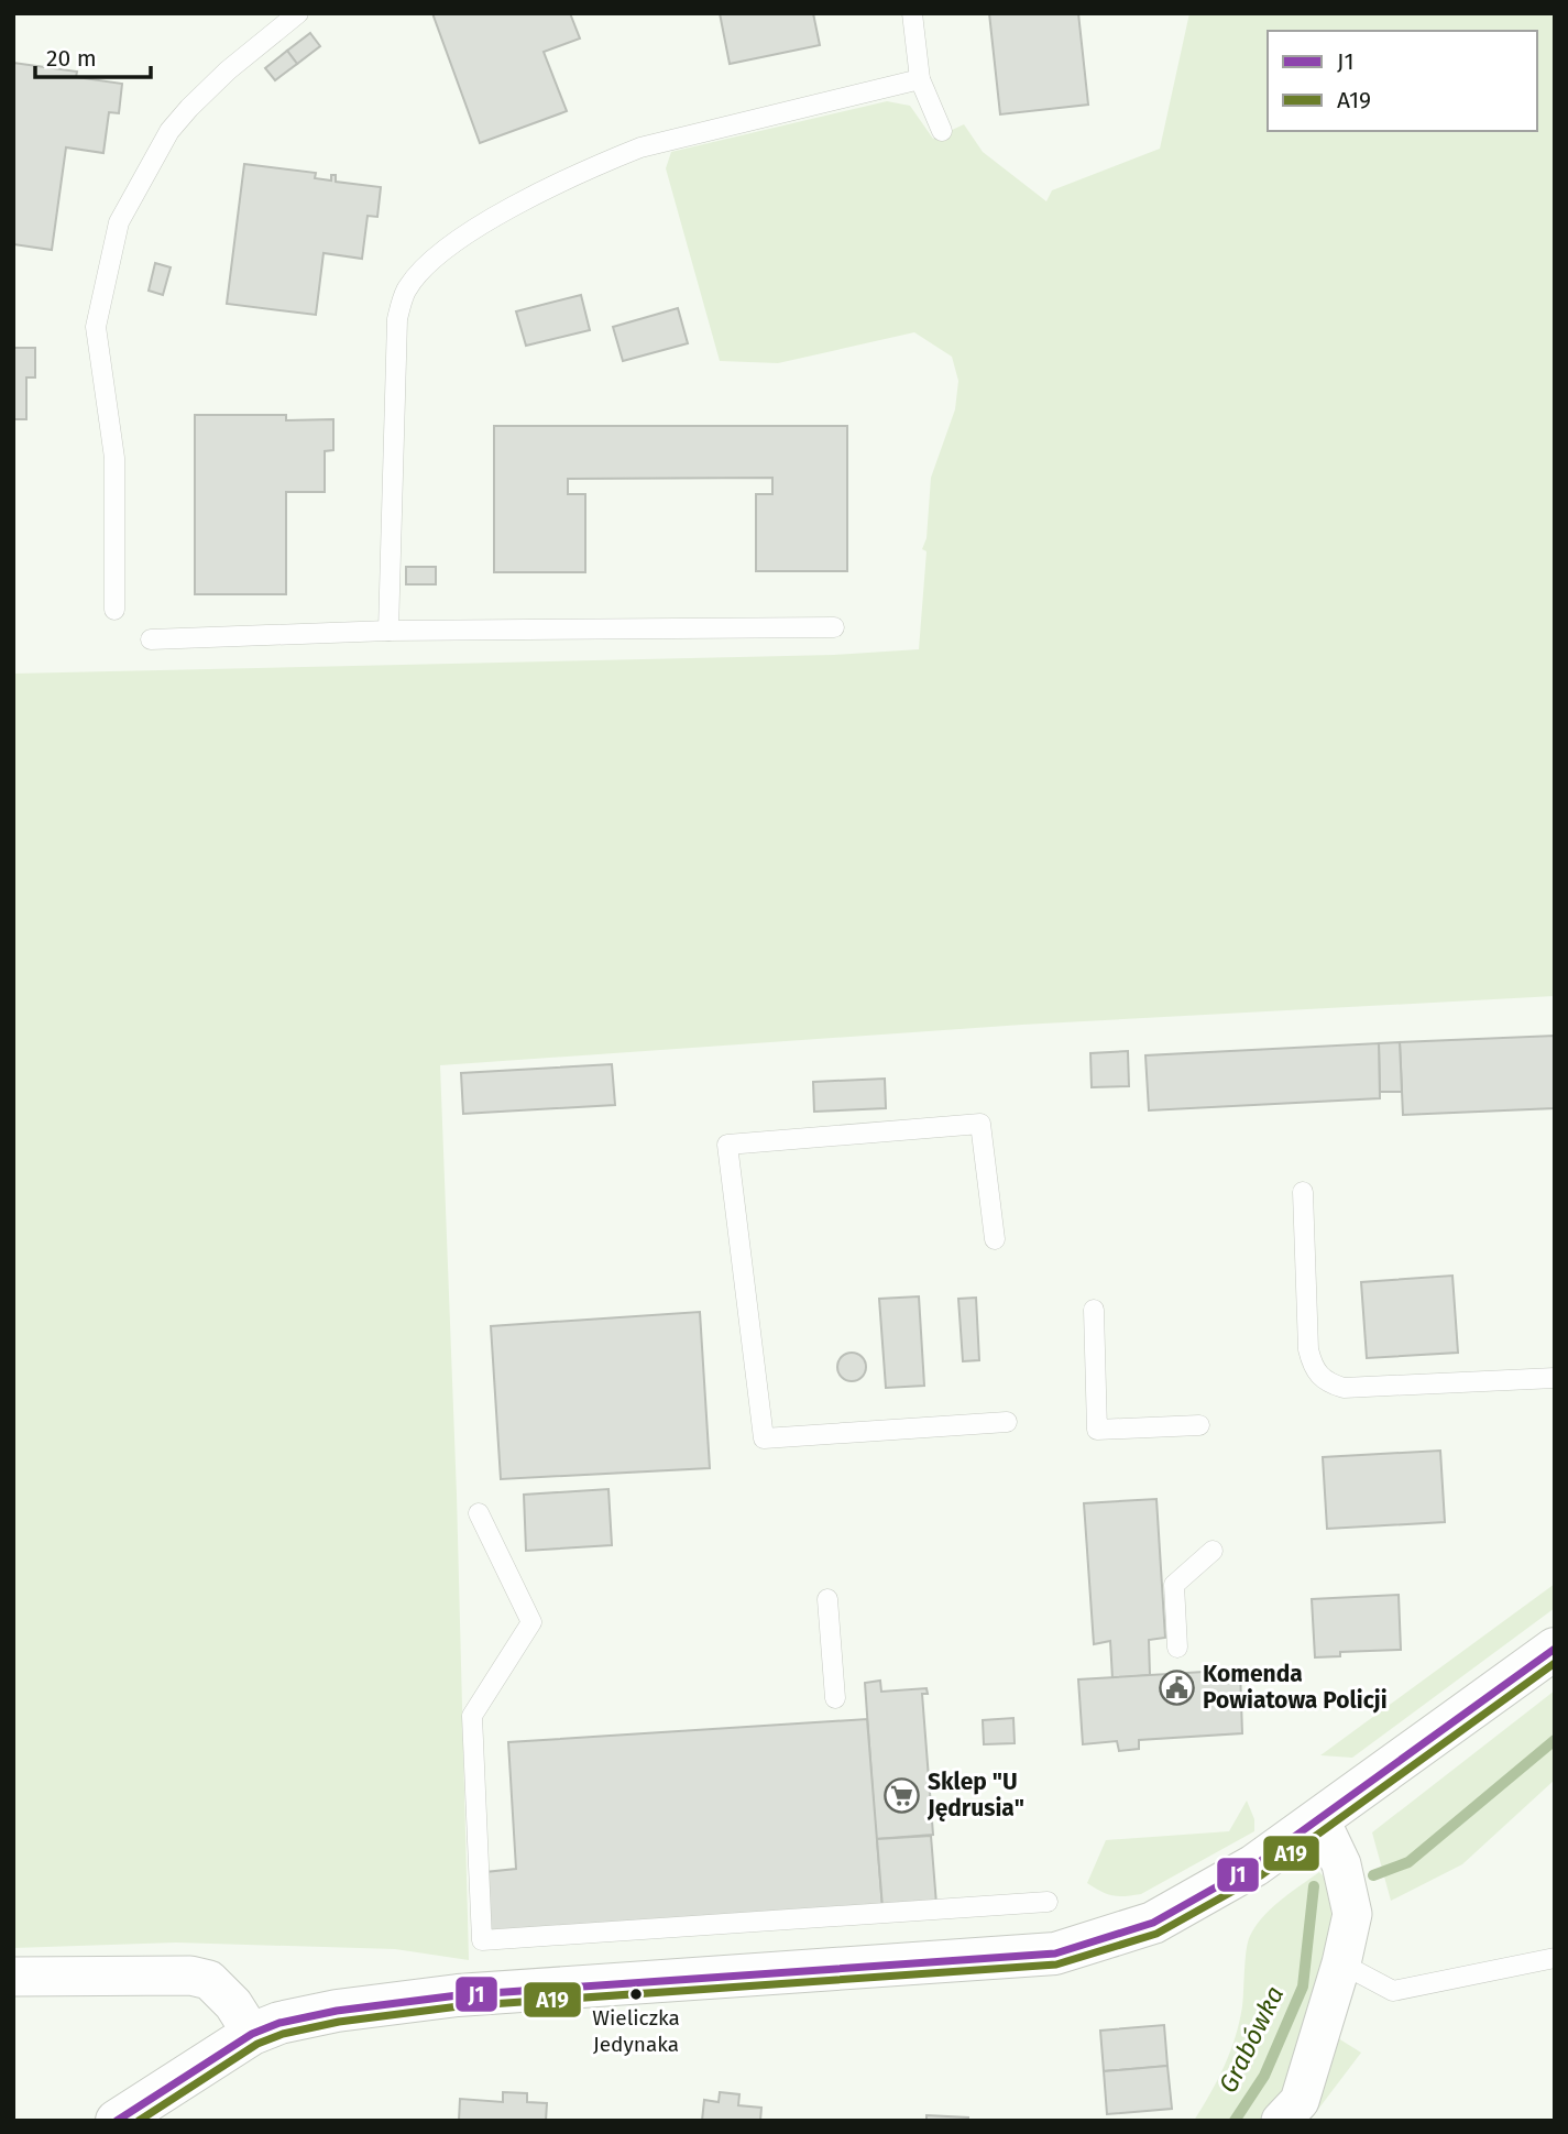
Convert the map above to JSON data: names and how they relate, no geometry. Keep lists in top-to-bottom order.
{
  "water": ["Grabówka"],
  "places": {
    "public building": ["Komenda Powiatowa Policji"],
    "supermarket": ["Sklep \"U Jędrusia\""],
    "other": ["Wieliczka Jedynaka"]
  },
  "lines": ["transit line J1", "transit line A19"],
  "legend": ["J1", "A19"],
  "scale_bar": "20 m"
}
